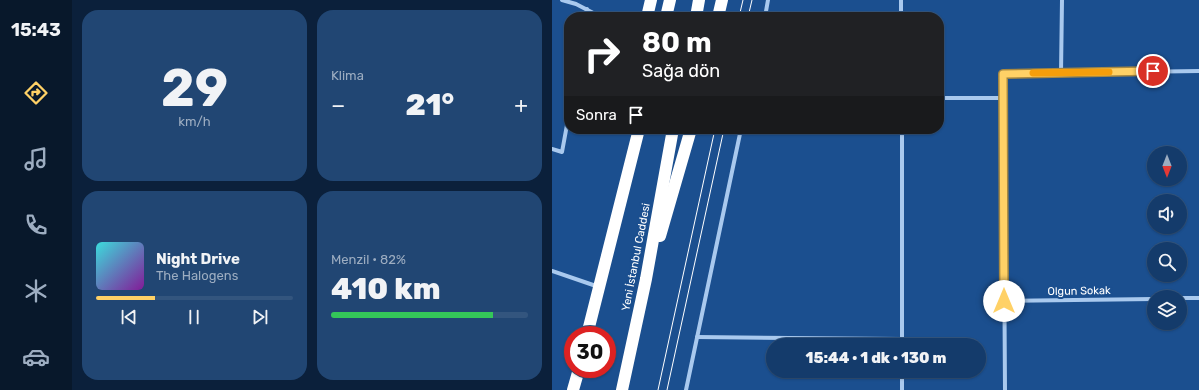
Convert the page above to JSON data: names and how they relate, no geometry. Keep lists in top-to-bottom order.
{
  "streets": {
    "highway": ["Yeni İstanbul Caddesi"],
    "street": ["Olgun Sokak"]
  },
  "north": "bottom",
  "page": {
    "tabs": "15:43",
    "tile": [
      ["29", "km/h"],
      "Klima",
      ["Menzil · 82%", "410 km"]
    ],
    "turn": ["80 m", "Sağa dön"],
    "heat": ["−", "21°", "+"],
    "then": "Sonra",
    "song": ["Night Drive", "The Halogens"],
    "limit": "30",
    "trip": "15:44 · 1 dk · 130 m"
  }
}
